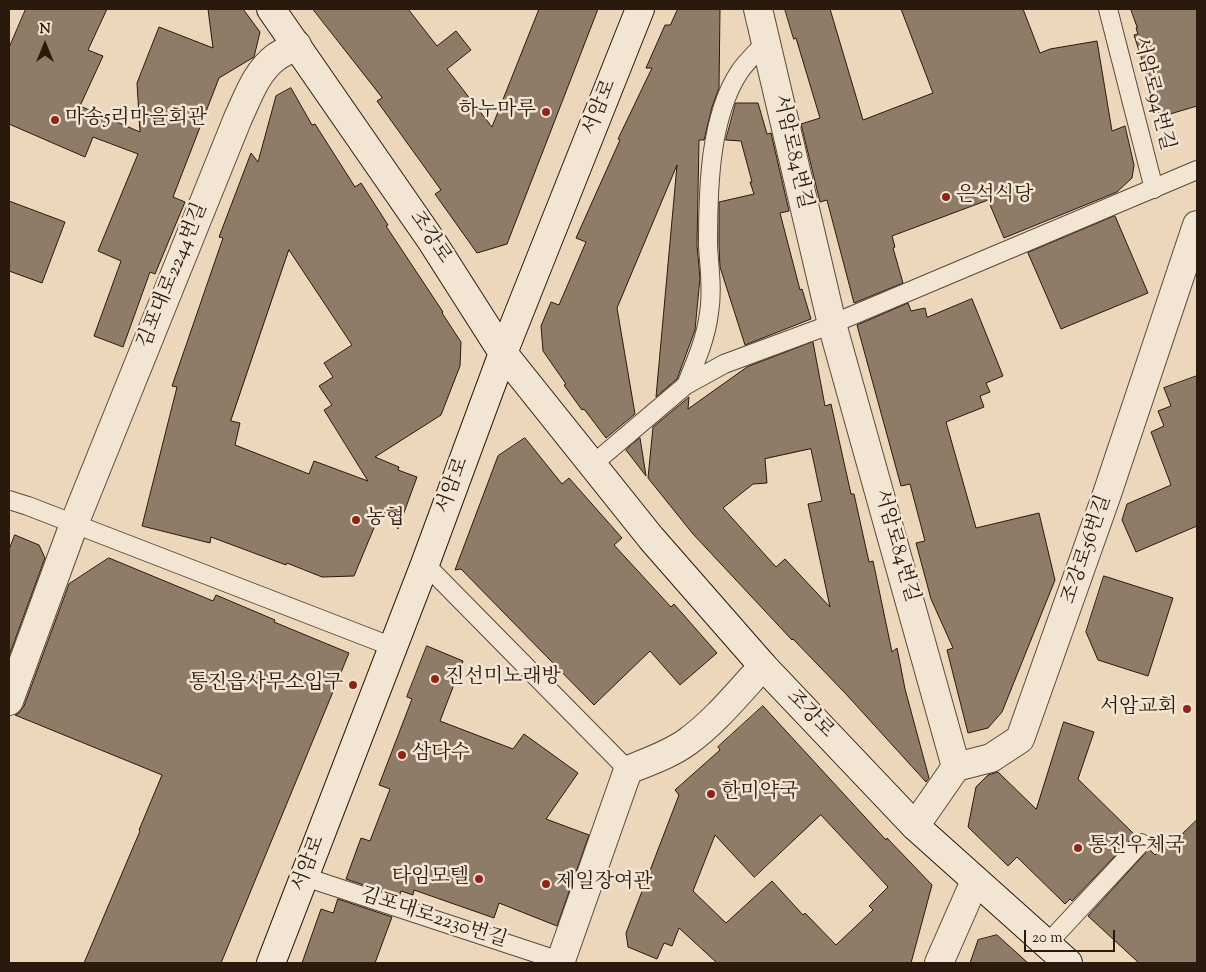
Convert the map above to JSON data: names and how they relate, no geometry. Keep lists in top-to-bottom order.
{
  "streets": {
    "street": [
      "서암로",
      "서암로84번길",
      "조강로",
      "김포대로2244번길",
      "조강로56번길",
      "김포대로2230번길"
    ],
    "lane": ["서암로94번길"]
  },
  "crossings": [
    ["서암로", "조강로"],
    ["서암로", "김포대로2230번길"],
    ["서암로84번길", "조강로56번길"],
    ["조강로", "김포대로2244번길"]
  ],
  "places": [
    "하누마루",
    "마송5리마을회관",
    "은석식당",
    "농협",
    "진선미노래방",
    "통진읍사무소입구",
    "서암교회",
    "삼다수",
    "한미약국",
    "통진우체국",
    "타임모텔",
    "제일장여관"
  ],
  "scale_bar": "20 m",
  "north": "top"
}
